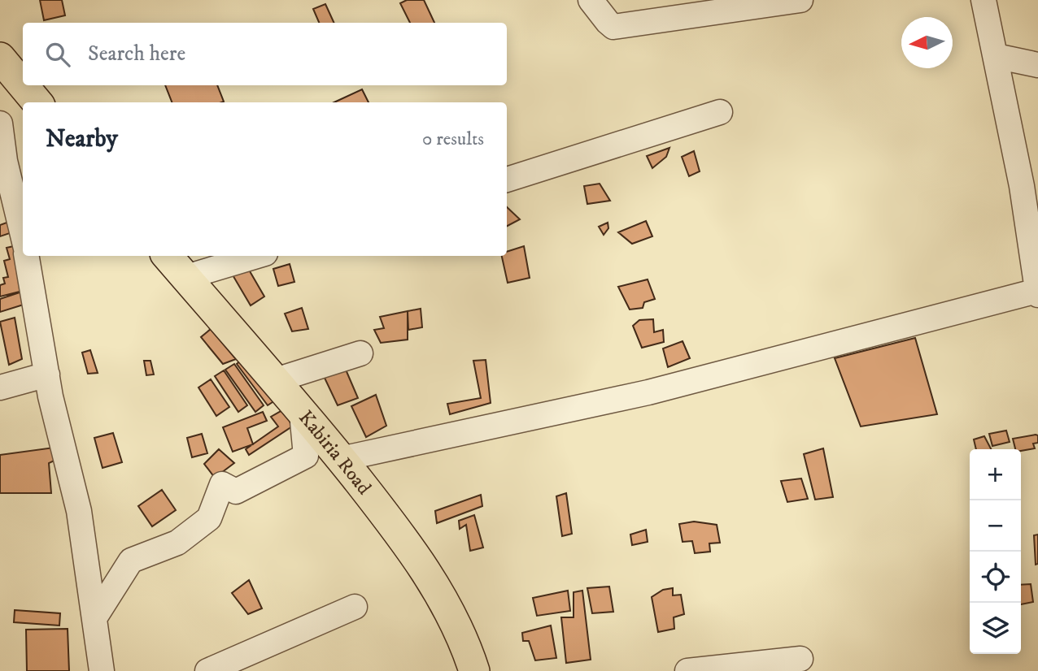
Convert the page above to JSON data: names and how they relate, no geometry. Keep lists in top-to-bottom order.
{
  "streets": {
    "main road": ["Kabiria Road"]
  },
  "north": "left",
  "page": {
    "search": "Search here",
    "heading": ["Nearby", "0 results"],
    "map_buttons": ["+", "−"]
  }
}
